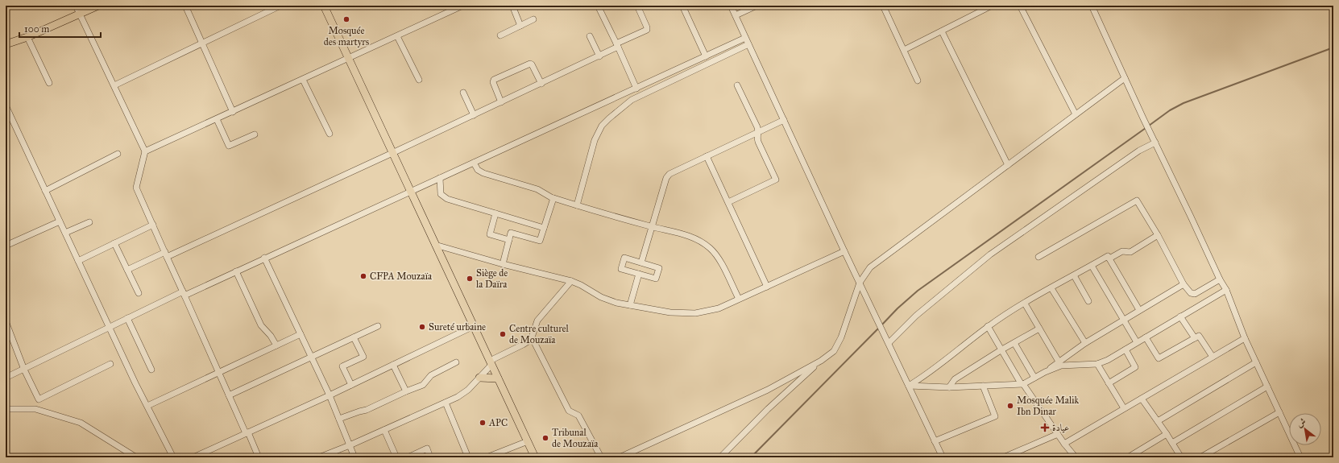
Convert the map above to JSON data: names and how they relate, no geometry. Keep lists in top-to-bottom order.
{
  "places": {
    "other": [
      "Mosquée des martyrs",
      "CFPA Mouzaïa",
      "Siège de la Daïra",
      "Sureté urbaine",
      "Centre culturel de Mouzaïa",
      "Mosquée Malik Ibn Dinar",
      "APC",
      "Tribunal de Mouzaïa"
    ],
    "health": ["عيادة"]
  },
  "scale_bar": "100 m",
  "north": "top left"
}
